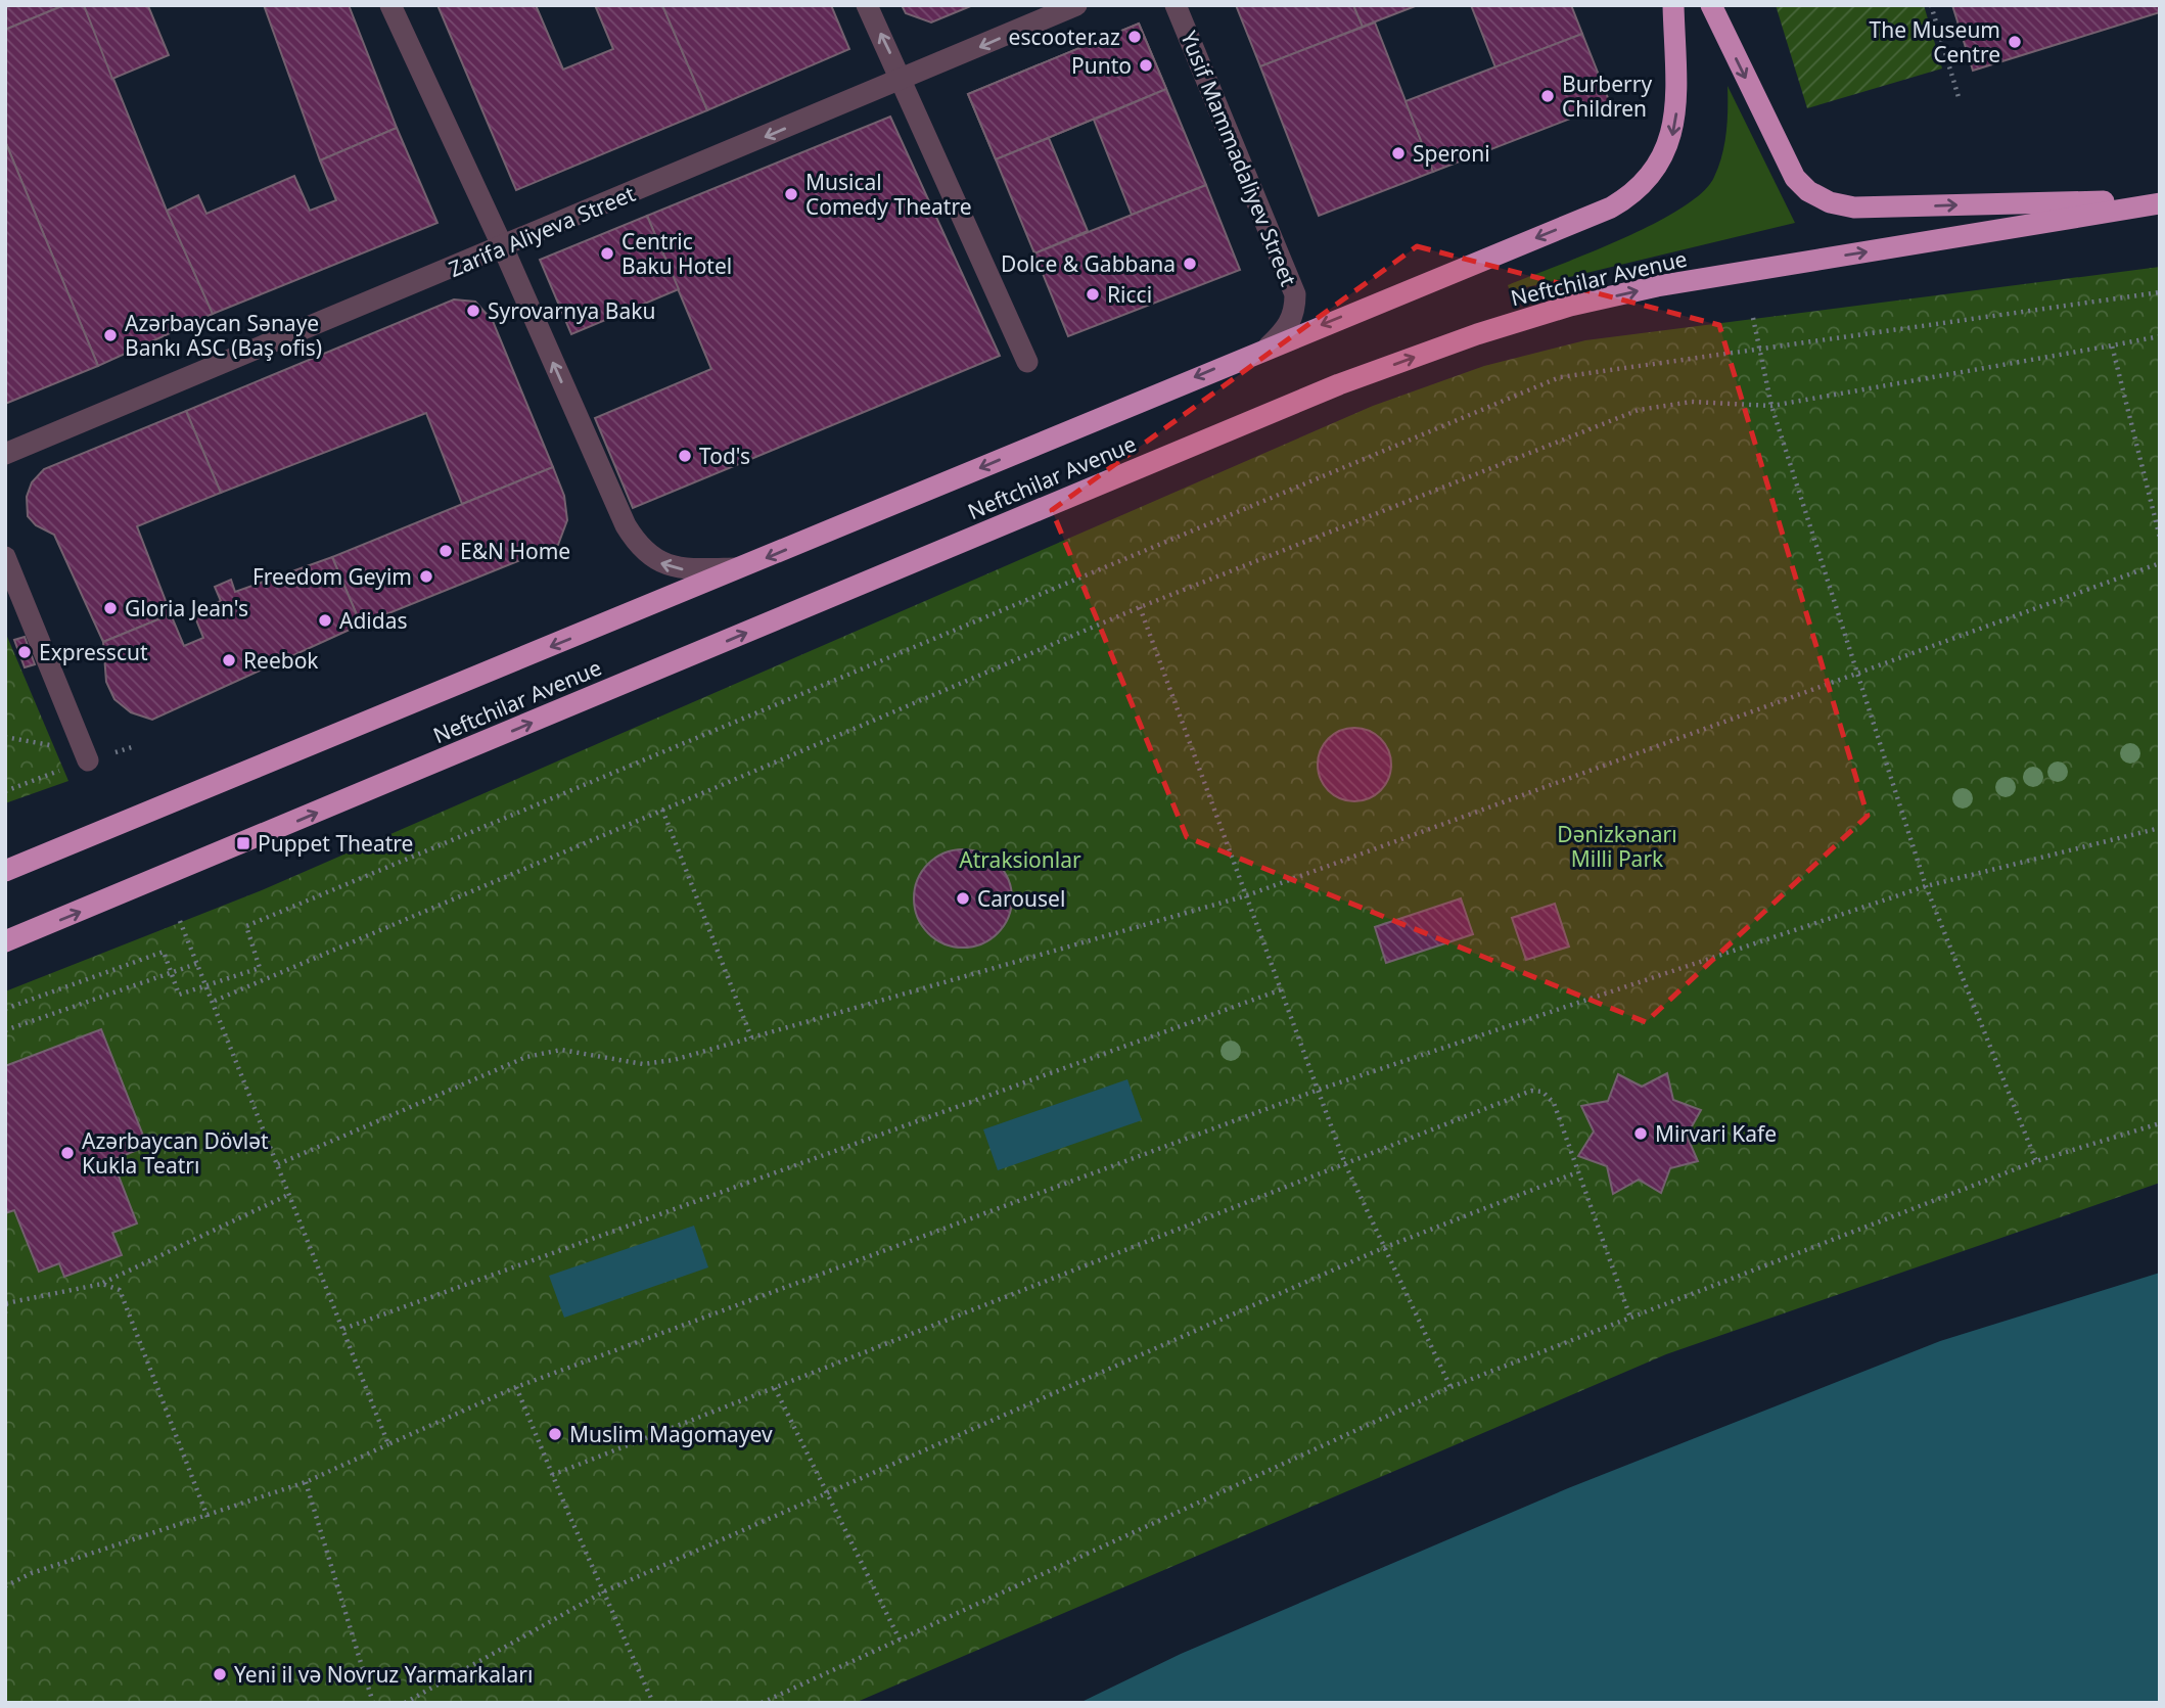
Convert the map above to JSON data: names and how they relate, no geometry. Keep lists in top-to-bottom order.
{
  "streets": {
    "highway": ["Neftchilar Avenue"],
    "street": ["Yusif Mammadaliyev Street", "Zarifa Aliyeva Street"]
  },
  "crossings": [
    ["Yusif Mammadaliyev Street", "Neftchilar Avenue"]
  ],
  "one_way": ["Zarifa Aliyeva Street"],
  "parks": ["Dənizkənarı Milli Park", "Atraksionlar"],
  "places": {
    "other": [
      "escooter.az",
      "The Museum Centre",
      "Punto",
      "Burberry Children",
      "Speroni",
      "Musical Comedy Theatre",
      "Centric Baku Hotel",
      "Dolce & Gabbana",
      "Ricci",
      "Syrovarnya Baku",
      "Azərbaycan Sənaye Bankı ASC (Baş ofis)",
      "Tod's",
      "E&N Home",
      "Freedom Geyim",
      "Gloria Jean's",
      "Adidas",
      "Expresscut",
      "Reebok",
      "Carousel",
      "Mirvari Kafe",
      "Azərbaycan Dövlət Kukla Teatrı",
      "Muslim Magomayev",
      "Yeni il və Novruz Yarmarkaları"
    ],
    "transit": ["Puppet Theatre"]
  }
}
